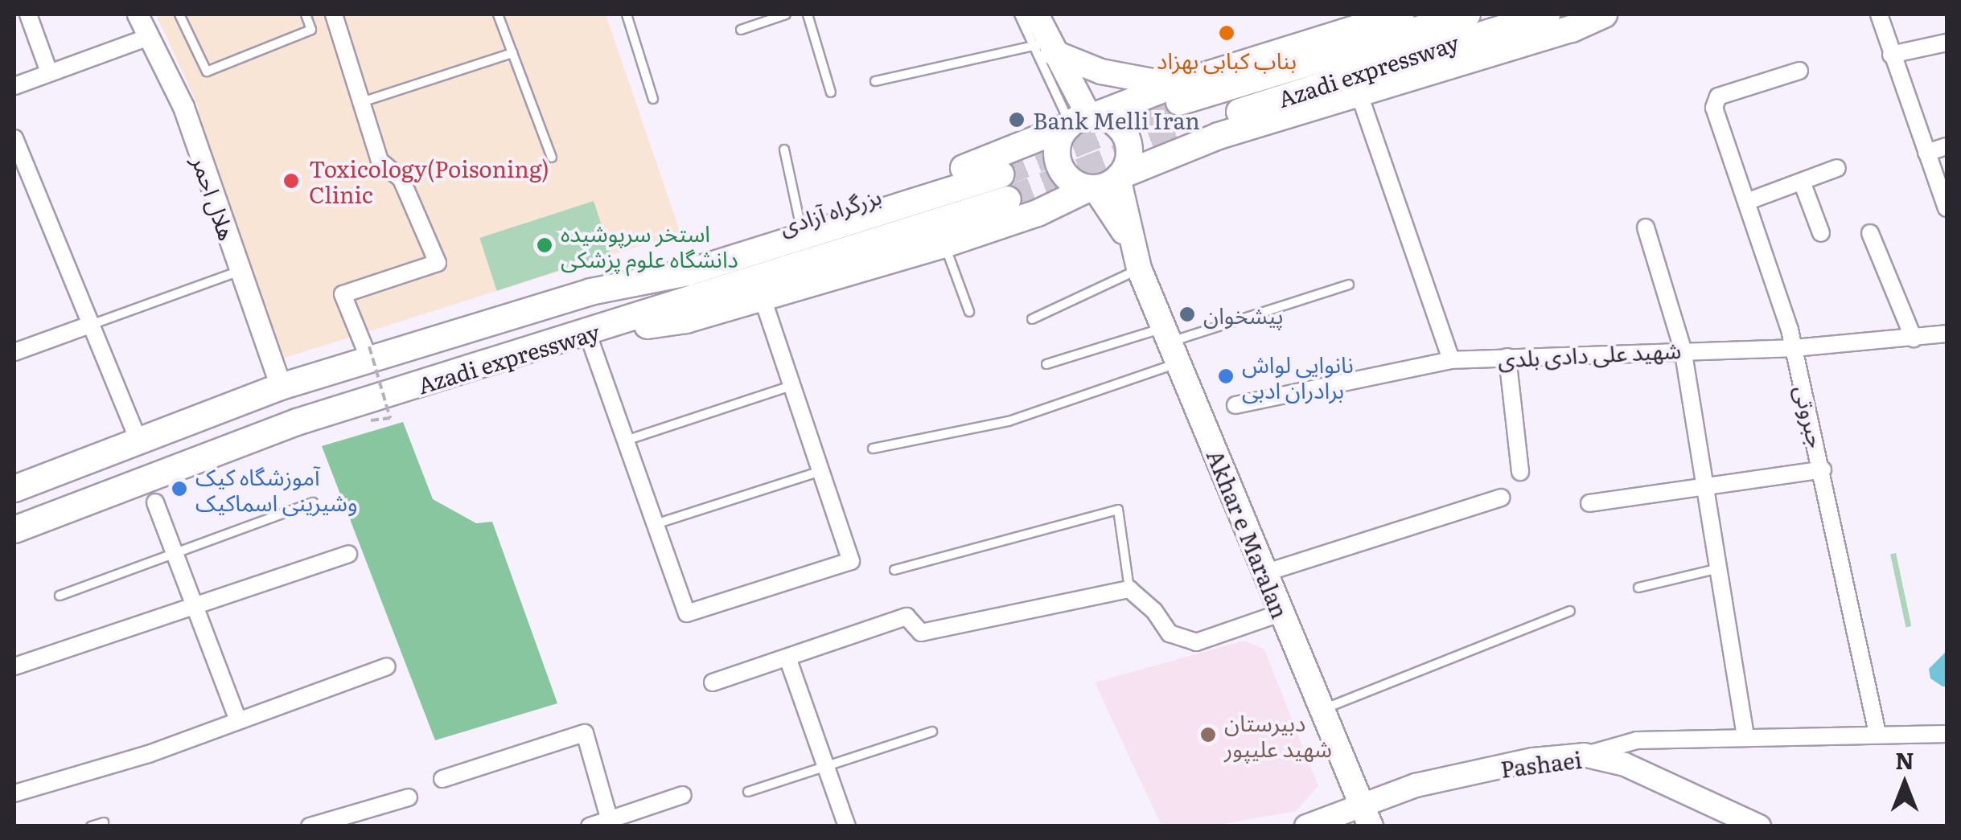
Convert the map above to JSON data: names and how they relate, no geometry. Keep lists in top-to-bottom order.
{
  "streets": {
    "highway": ["Azadi expressway", "بزرگراه آزادی"],
    "main road": ["Akhar e Maralan", "Pashaei"],
    "street": ["هلال احمر", "شهید علی دادی بلدی", "جبروتی"]
  },
  "crossings": [
    ["Azadi expressway", "هلال احمر"],
    ["Azadi expressway", "بزرگراه آزادی"],
    ["بزرگراه آزادی", "Akhar e Maralan"],
    ["شهید علی دادی بلدی", "جبروتی"],
    ["Akhar e Maralan", "Pashaei"]
  ],
  "places": [
    "بناب کبابی بهزاد",
    "Bank Melli Iran",
    "Toxicology(Poisoning) Clinic",
    "استخر سرپوشیده دانشگاه علوم پزشکی",
    "پیشخوان",
    "نانوایی لواش برادران ادبی",
    "آموزشگاه کیک وشیرینی اسماکیک",
    "دبیرستان شهید علیپور"
  ],
  "north": "top"
}
